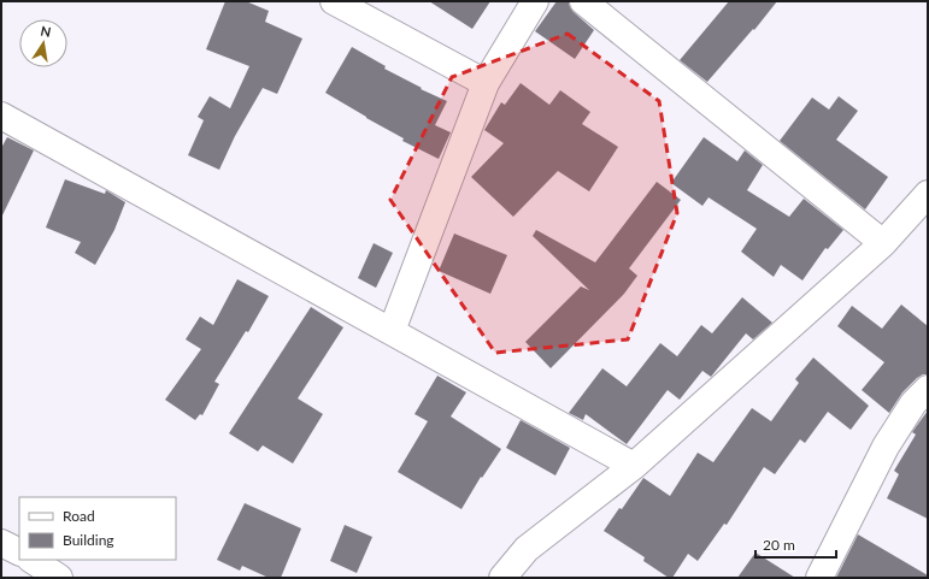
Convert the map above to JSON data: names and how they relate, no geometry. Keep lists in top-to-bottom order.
{
  "legend": ["Road", "Building"],
  "scale_bar": "20 m",
  "north": "top"
}
